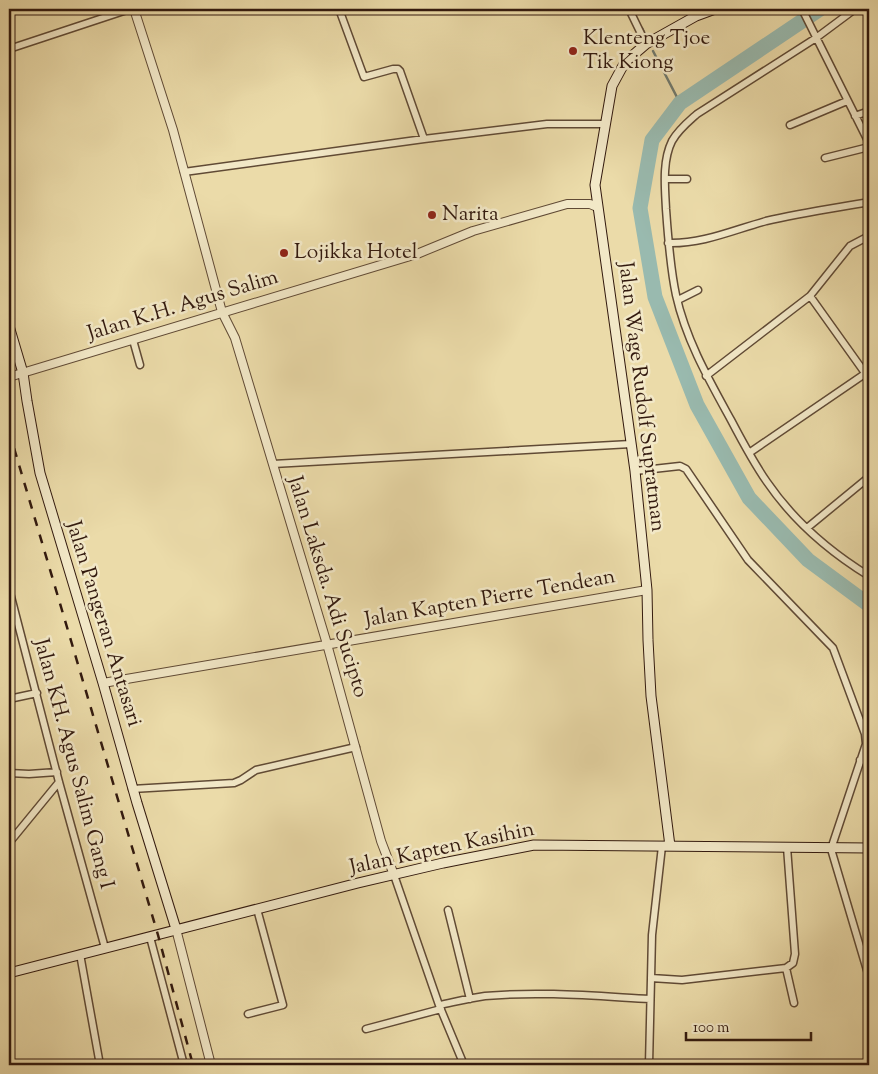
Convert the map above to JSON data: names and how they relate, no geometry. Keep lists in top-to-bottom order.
{
  "streets": {
    "main road": ["Jalan Wage Rudolf Supratman", "Jalan Pangeran Antasari", "Jalan Kapten Kasihin"],
    "street": [
      "Jalan K.H. Agus Salim",
      "Jalan Laksda. Adi Sucipto",
      "Jalan Kapten Pierre Tendean",
      "Jalan KH. Agus Salim Gang I"
    ]
  },
  "crossings": [
    ["Jalan K.H. Agus Salim", "Jalan Wage Rudolf Supratman"],
    ["Jalan K.H. Agus Salim", "Jalan Laksda. Adi Sucipto"],
    ["Jalan K.H. Agus Salim", "Jalan Pangeran Antasari"],
    ["Jalan Wage Rudolf Supratman", "Jalan Kapten Pierre Tendean"],
    ["Jalan Wage Rudolf Supratman", "Jalan Kapten Kasihin"],
    ["Jalan Laksda. Adi Sucipto", "Jalan Kapten Pierre Tendean"],
    ["Jalan Laksda. Adi Sucipto", "Jalan Kapten Kasihin"],
    ["Jalan Kapten Pierre Tendean", "Jalan Pangeran Antasari"],
    ["Jalan Pangeran Antasari", "Jalan Kapten Kasihin"],
    ["Jalan KH. Agus Salim Gang I", "Jalan Kapten Kasihin"]
  ],
  "places": ["Klenteng Tjoe Tik Kiong", "Narita", "Lojikka Hotel"],
  "scale_bar": "100 m"
}
